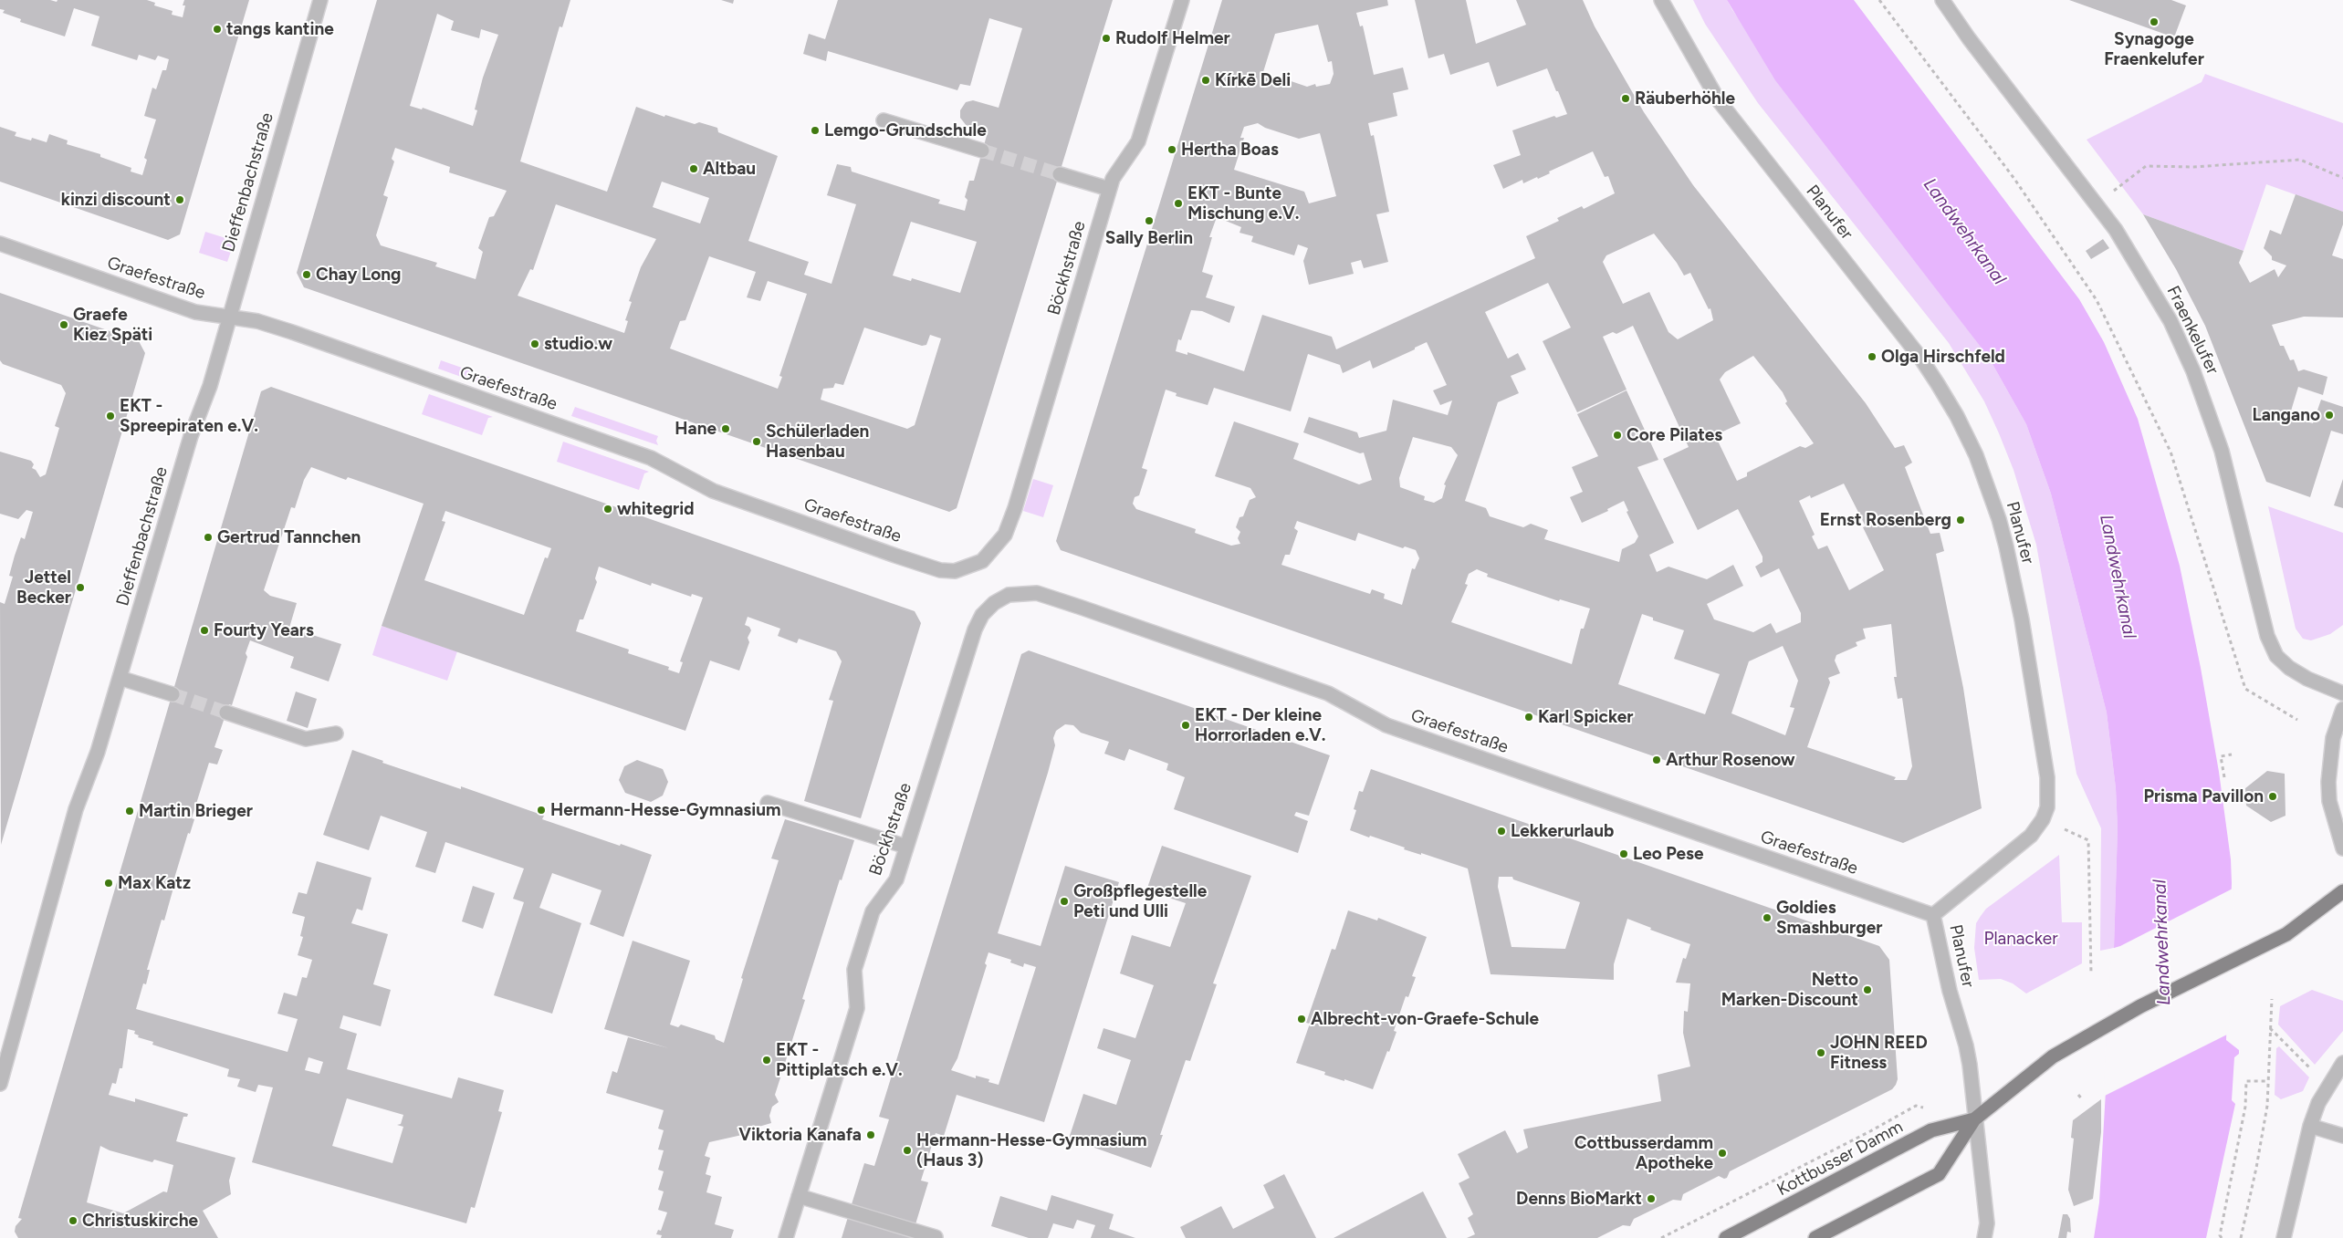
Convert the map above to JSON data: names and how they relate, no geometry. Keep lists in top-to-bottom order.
{
  "streets": {
    "main road": ["Kottbusser Damm"],
    "street": [
      "Dieffenbachstraße",
      "Planufer",
      "Böckhstraße",
      "Graefestraße",
      "Fraenkelufer"
    ]
  },
  "crossings": [
    ["Dieffenbachstraße", "Graefestraße"],
    ["Planufer", "Graefestraße"],
    ["Planufer", "Kottbusser Damm"],
    ["Böckhstraße", "Graefestraße"]
  ],
  "water": ["Landwehrkanal"],
  "parks": ["Planacker"],
  "places": [
    "Synagoge Fraenkelufer",
    "tangs kantine",
    "Rudolf Helmer",
    "Kírkē Deli",
    "Räuberhöhle",
    "Lemgo-Grundschule",
    "Hertha Boas",
    "Altbau",
    "kinzi discount",
    "EKT - Bunte Mischung e.V.",
    "Sally Berlin",
    "Chay Long",
    "Graefe Kiez Späti",
    "studio.w",
    "Olga Hirschfeld",
    "Langano",
    "EKT - Spreepiraten e.V.",
    "Hane",
    "Core Pilates",
    "Schülerladen Hasenbau",
    "whitegrid",
    "Ernst Rosenberg",
    "Gertrud Tannchen",
    "Jettel Becker",
    "Fourty Years",
    "Karl Spicker",
    "EKT - Der kleine Horrorladen e.V.",
    "Arthur Rosenow",
    "Prisma Pavillon",
    "Hermann-Hesse-Gymnasium",
    "Martin Brieger",
    "Lekkerurlaub",
    "Leo Pese",
    "Max Katz",
    "Großpflegestelle Peti und Ulli",
    "Goldies Smashburger",
    "Netto Marken-Discount",
    "Albrecht-von-Graefe-Schule",
    "JOHN REED Fitness",
    "EKT - Pittiplatsch e.V.",
    "Viktoria Kanafa",
    "Hermann-Hesse-Gymnasium (Haus 3)",
    "Cottbusserdamm Apotheke",
    "Denns BioMarkt",
    "Christuskirche"
  ]
}
